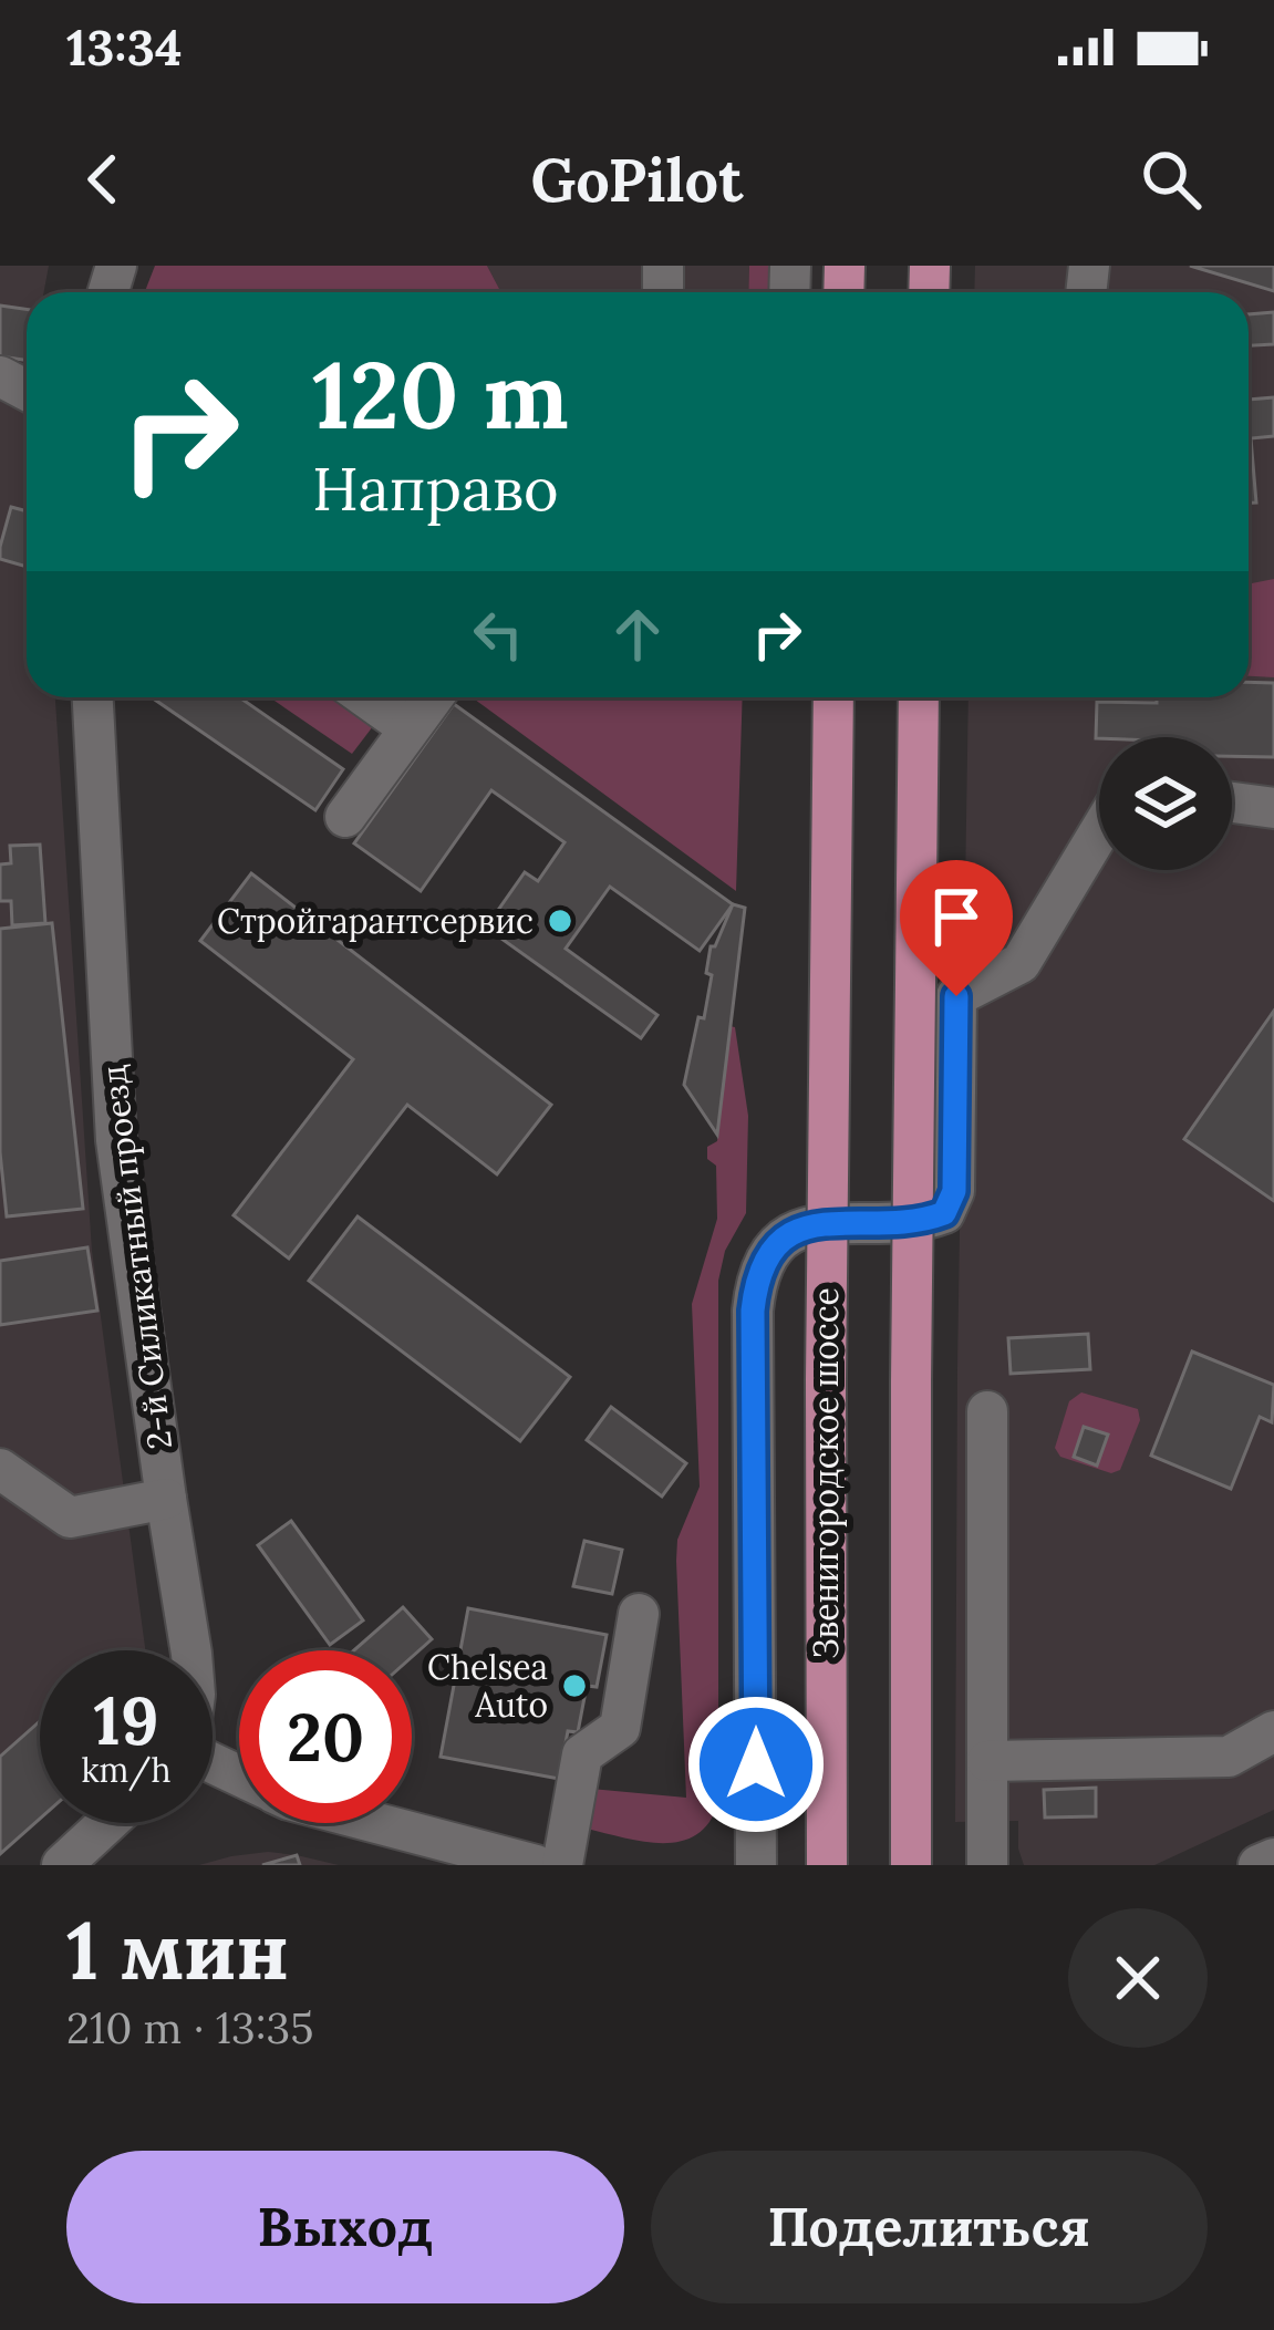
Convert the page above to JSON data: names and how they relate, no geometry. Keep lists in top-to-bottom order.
{
  "streets": {
    "main road": ["Звенигородское шоссе"],
    "street": ["2-й Силикатный проезд"]
  },
  "places": ["Стройгарантсервис", "Chelsea Auto"],
  "page": {
    "status": "13:34",
    "header": "GoPilot",
    "turn": ["120 m", "Направо"],
    "speed": "19 km/h",
    "limit": "20",
    "heading": ["1 мин", "210 m · 13:35"],
    "buttons": ["Выход", "Поделиться"]
  }
}
